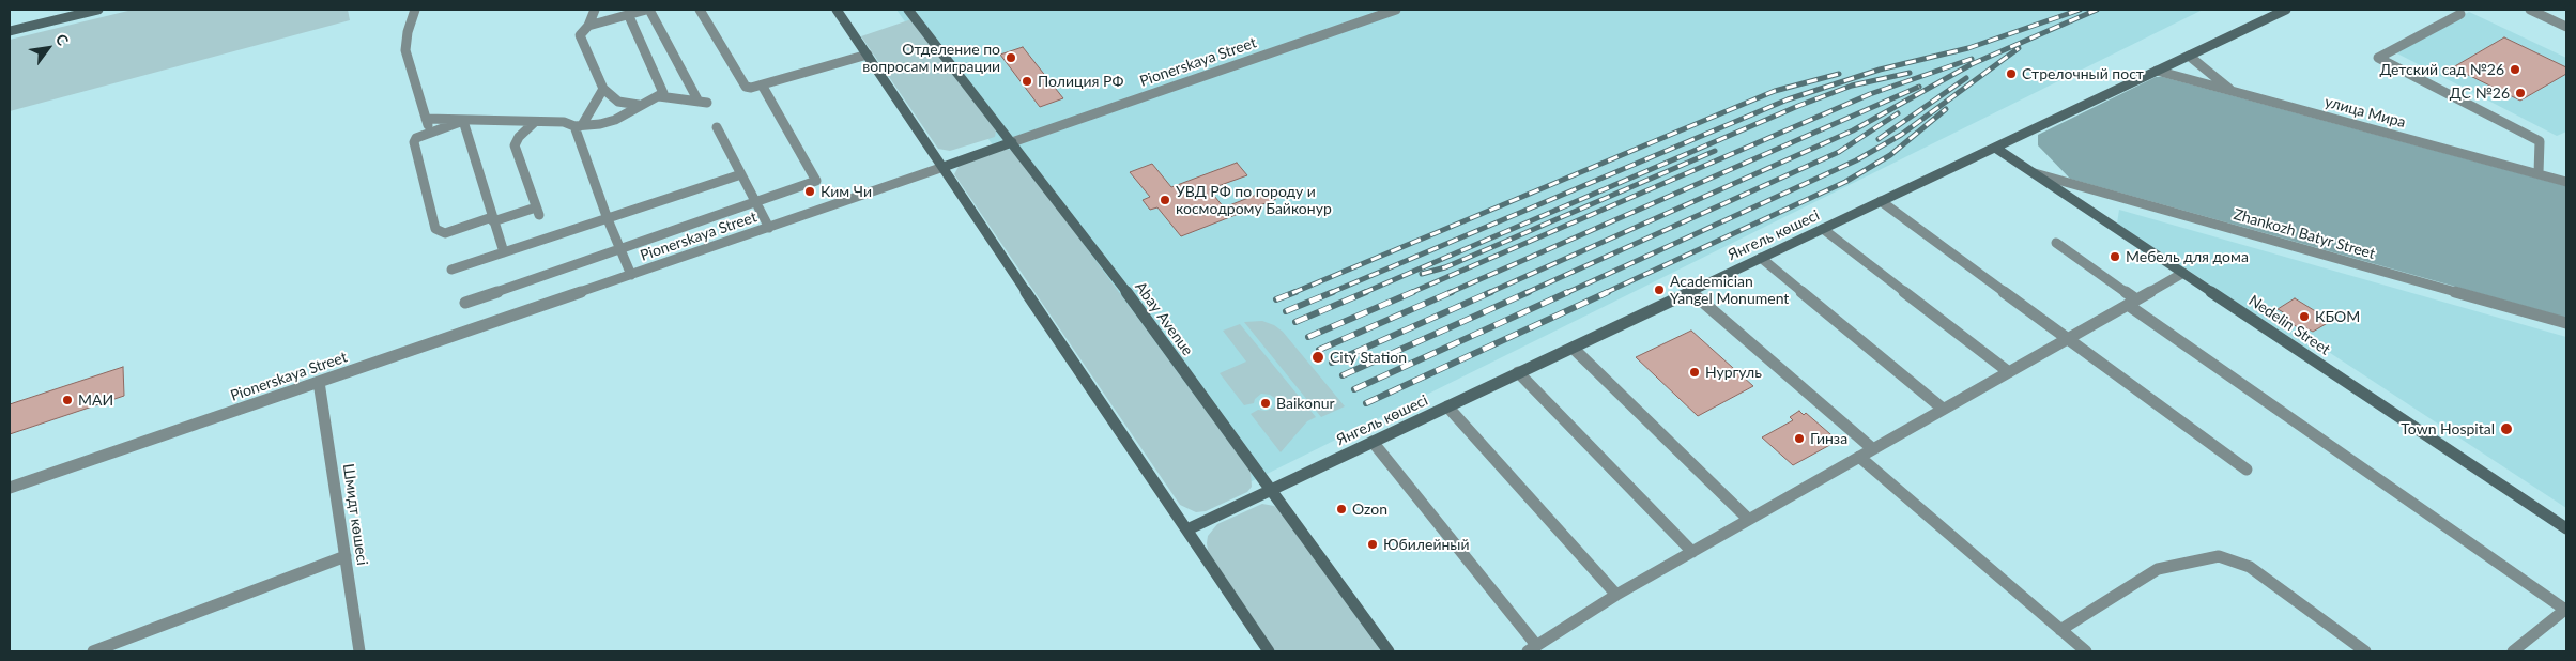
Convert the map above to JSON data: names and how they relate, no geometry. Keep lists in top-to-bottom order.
{
  "streets": {
    "street": [
      "Pionerskaya Street",
      "улица Мира",
      "Zhankozh Batyr Street",
      "Янгель көшесі",
      "Abay Avenue",
      "Nedelin Street",
      "Шмидт көшесі"
    ]
  },
  "crossings": [
    ["Pionerskaya Street", "Abay Avenue"],
    ["Pionerskaya Street", "Шмидт көшесі"],
    ["улица Мира", "Янгель көшесі"],
    ["Zhankozh Batyr Street", "Nedelin Street"],
    ["Янгель көшесі", "Abay Avenue"],
    ["Янгель көшесі", "Nedelin Street"]
  ],
  "places": [
    "Отделение по вопросам миграции",
    "Детский сад №26",
    "Стрелочный пост",
    "Полиция РФ",
    "ДС №26",
    "Ким Чи",
    "УВД РФ по городу и космодрому Байконур",
    "Мебель для дома",
    "Academician Yangel Monument",
    "КБОМ",
    "City Station",
    "Нургуль",
    "МАИ",
    "Baikonur",
    "Town Hospital",
    "Гинза",
    "Ozon",
    "Юбилейный"
  ],
  "north": "top right"
}
